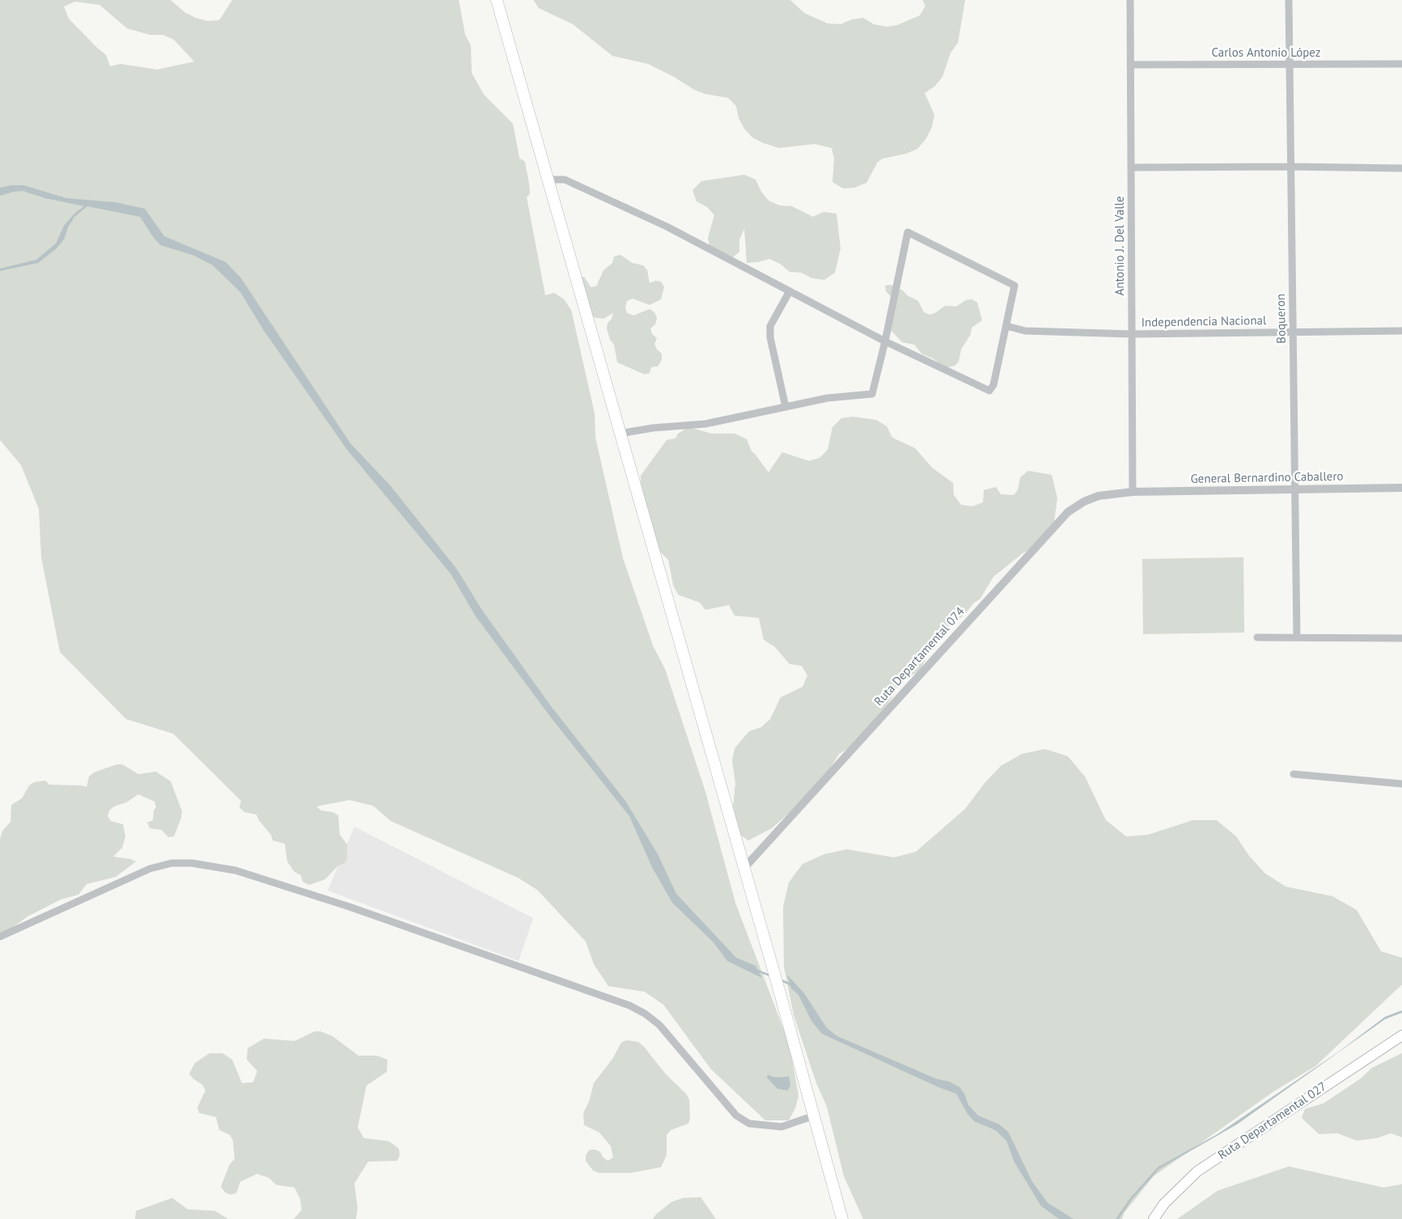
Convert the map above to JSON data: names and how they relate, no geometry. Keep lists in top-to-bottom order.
{
  "streets": {
    "main road": ["Ruta Departamental 027"],
    "street": [
      "Carlos Antonio López",
      "Antonio J. Del Valle",
      "Boqueron",
      "Independencia Nacional",
      "General Bernardino Caballero",
      "Ruta Departamental 074"
    ]
  },
  "crossings": [
    ["Carlos Antonio López", "Antonio J. Del Valle"],
    ["Carlos Antonio López", "Boqueron"],
    ["Antonio J. Del Valle", "Independencia Nacional"],
    ["Antonio J. Del Valle", "General Bernardino Caballero"],
    ["Antonio J. Del Valle", "Ruta Departamental 074"],
    ["Boqueron", "Independencia Nacional"],
    ["Boqueron", "General Bernardino Caballero"],
    ["General Bernardino Caballero", "Ruta Departamental 074"]
  ]
}
